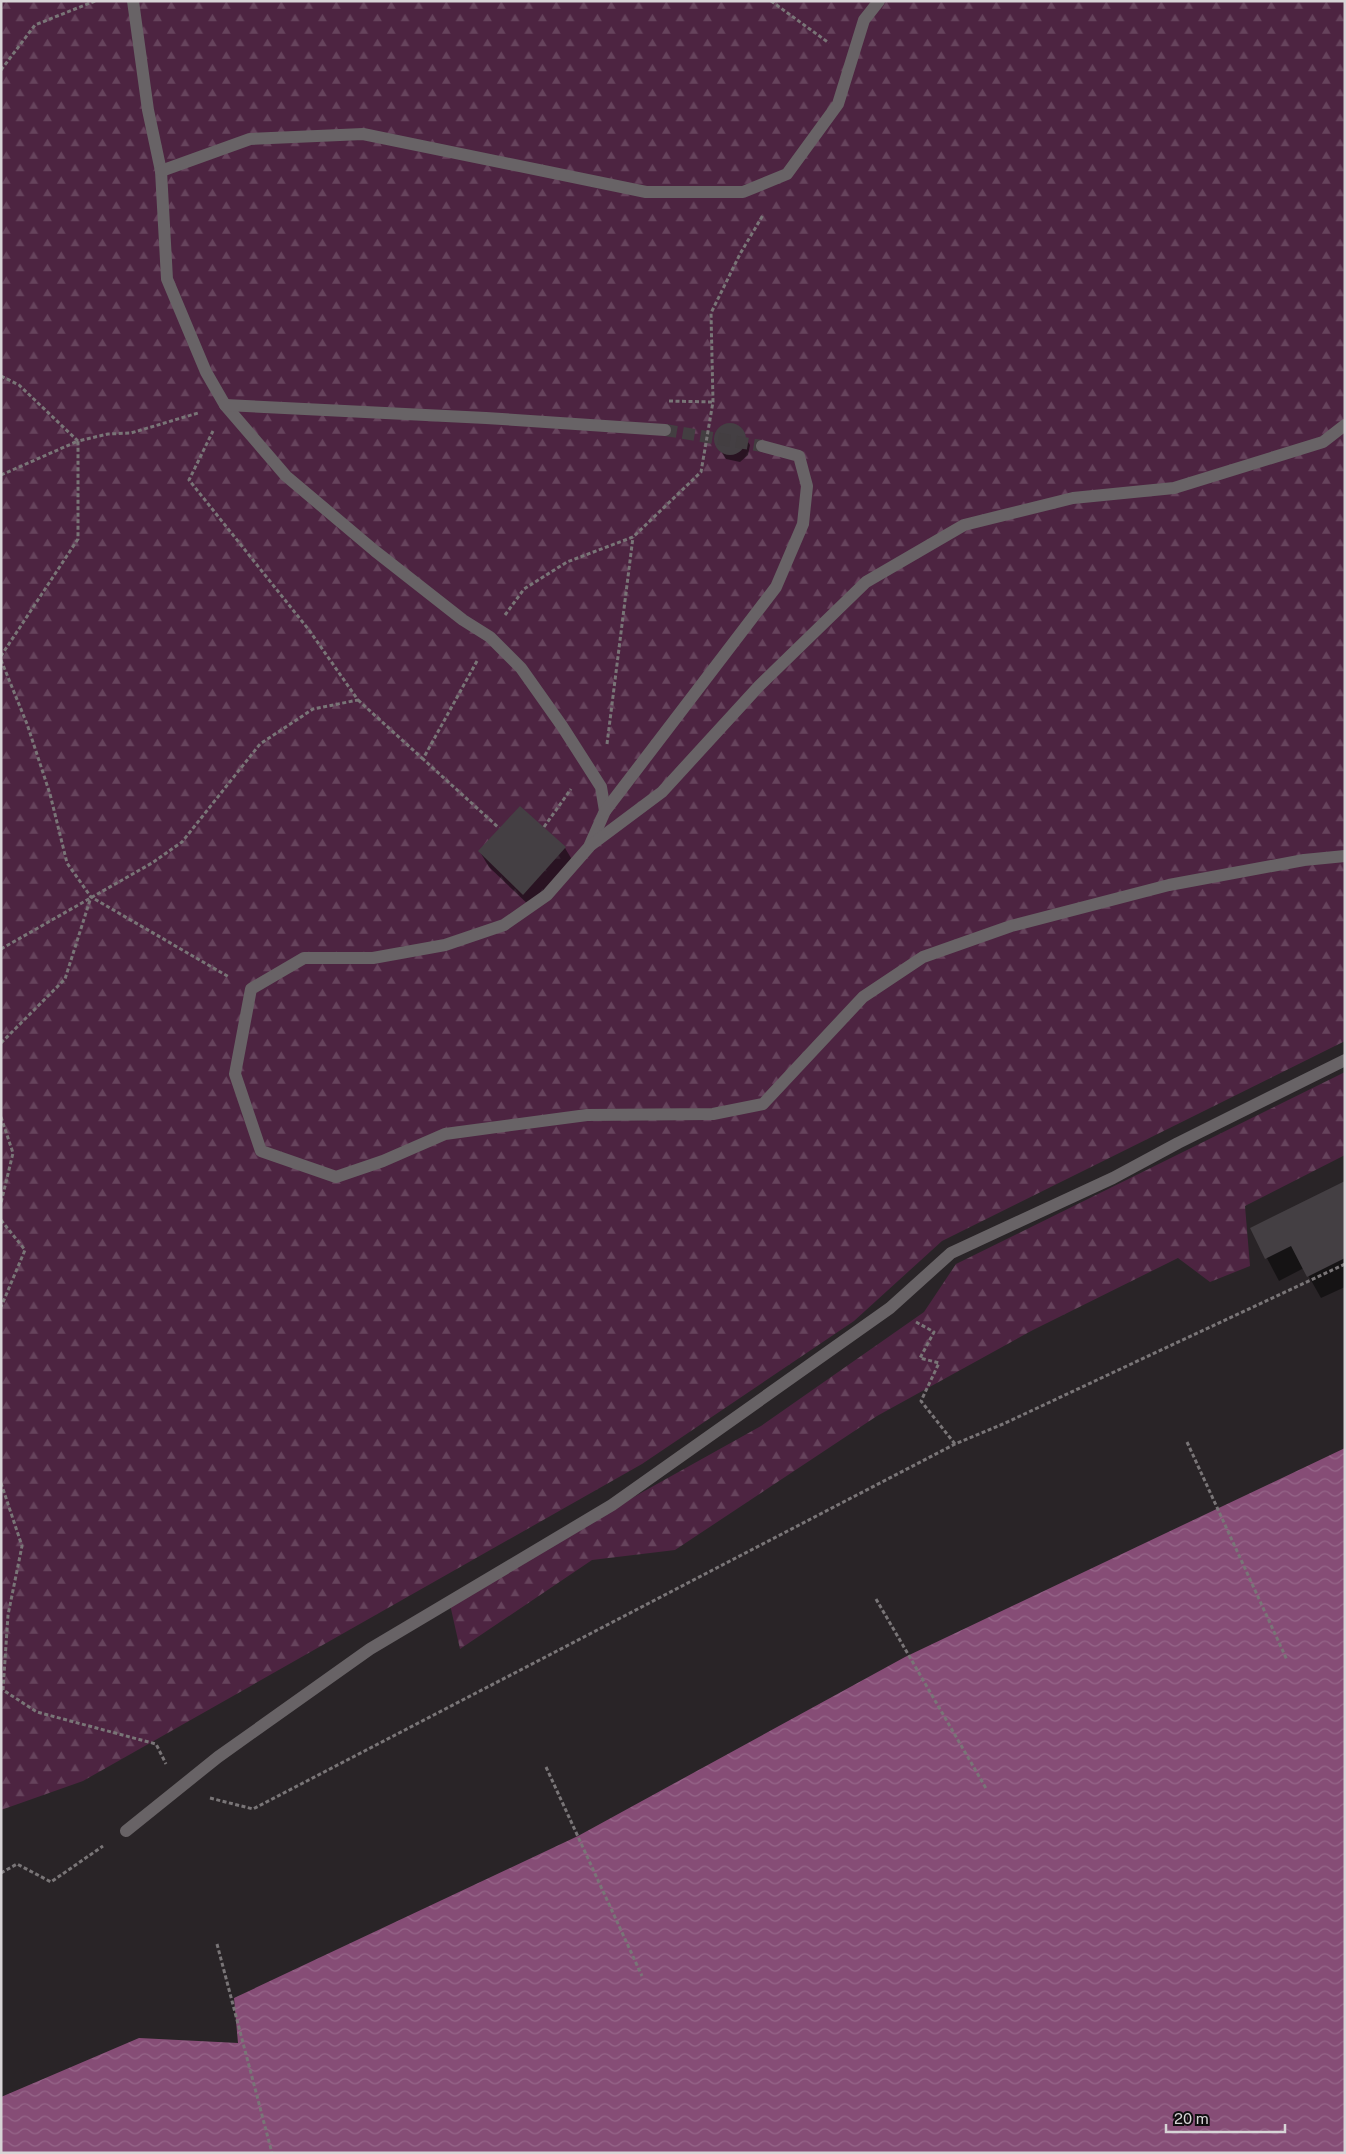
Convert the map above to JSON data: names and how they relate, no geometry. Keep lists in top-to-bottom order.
{
  "scale_bar": "20 m"
}
